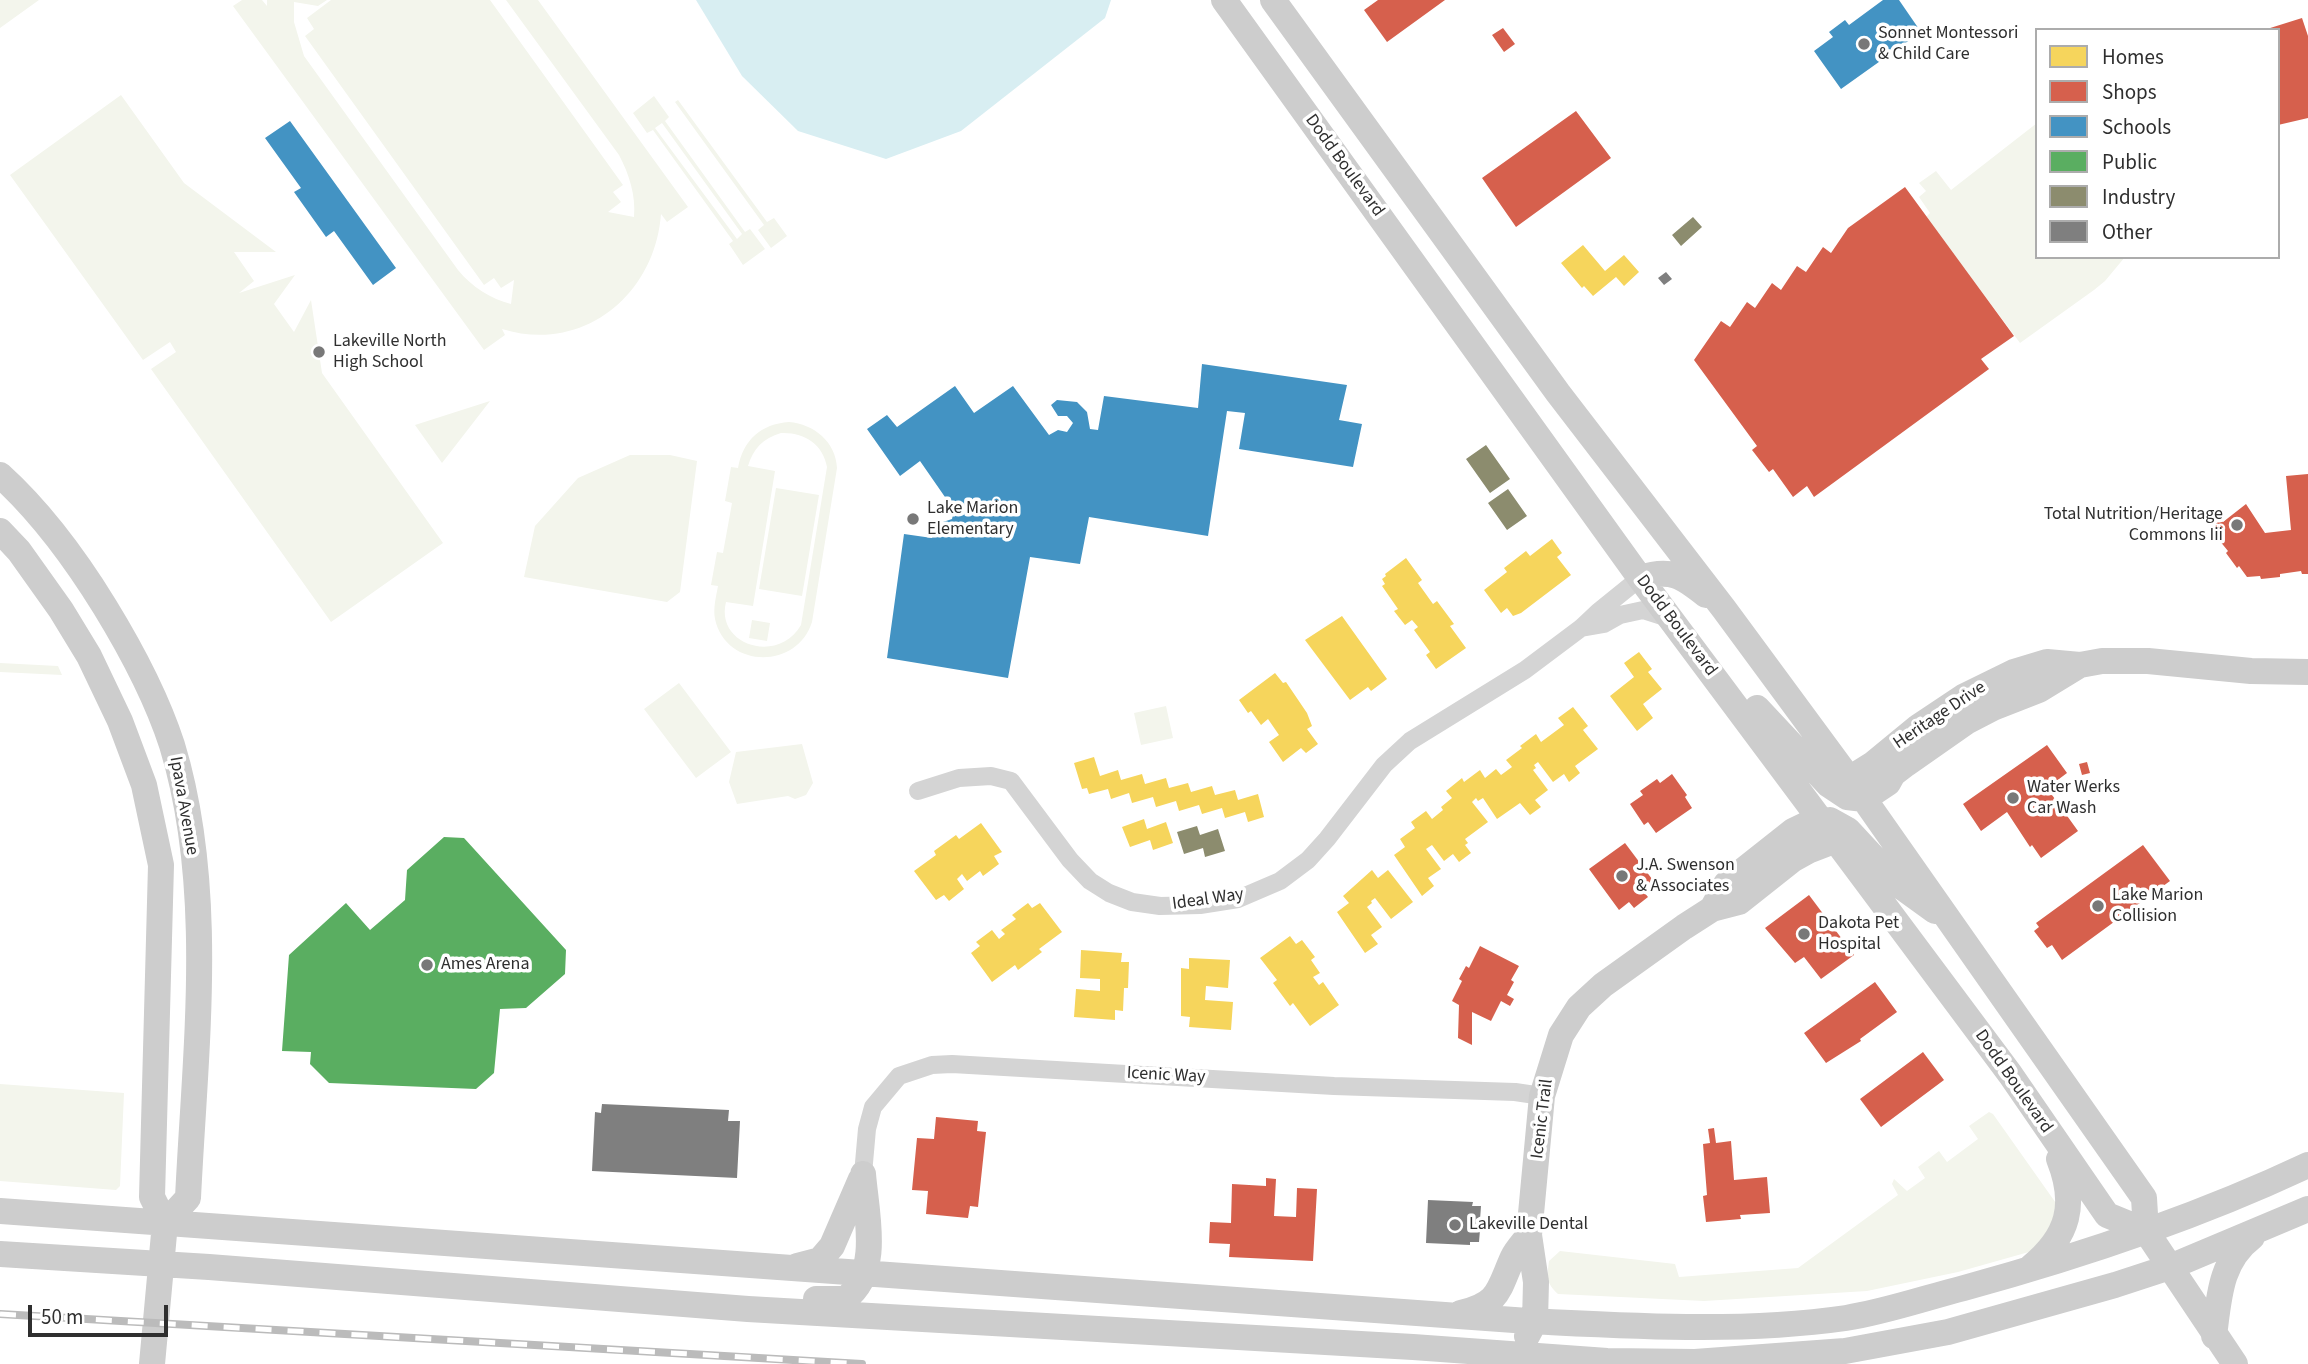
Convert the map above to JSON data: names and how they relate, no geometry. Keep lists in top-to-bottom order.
{
  "streets": {
    "main road": [
      "Dodd Boulevard",
      "Heritage Drive",
      "Ipava Avenue",
      "Icenic Trail"
    ],
    "street": ["Ideal Way", "Icenic Way"]
  },
  "crossings": [
    ["Dodd Boulevard", "Ideal Way"],
    ["Dodd Boulevard", "Icenic Trail"],
    ["Icenic Way", "Icenic Trail"]
  ],
  "places": [
    "Sonnet Montessori & Child Care",
    "Lakeville North High School",
    "Lake Marion Elementary",
    "Total Nutrition/Heritage Commons Iii",
    "Water Werks Car Wash",
    "J.A. Swenson & Associates",
    "Lake Marion Collision",
    "Dakota Pet Hospital",
    "Ames Arena",
    "Lakeville Dental"
  ],
  "legend": [
    "Homes",
    "Shops",
    "Schools",
    "Public",
    "Industry",
    "Other"
  ],
  "scale_bar": "50 m"
}
